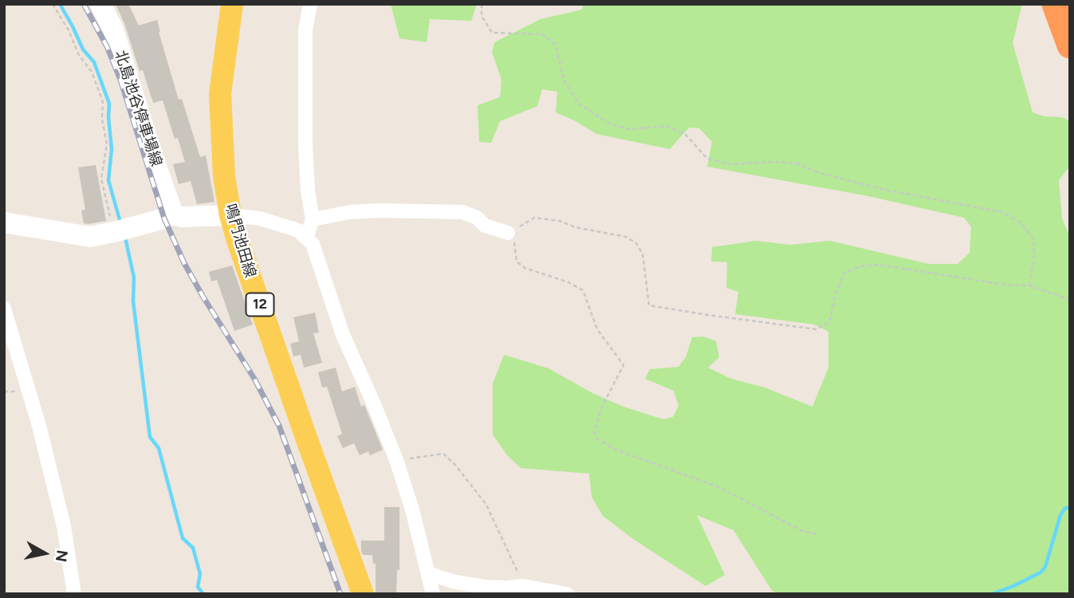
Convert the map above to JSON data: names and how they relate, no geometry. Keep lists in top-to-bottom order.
{
  "streets": {
    "main road": ["北島池谷停車場線", "鳴門池田線", "12"]
  },
  "north": "right"
}
